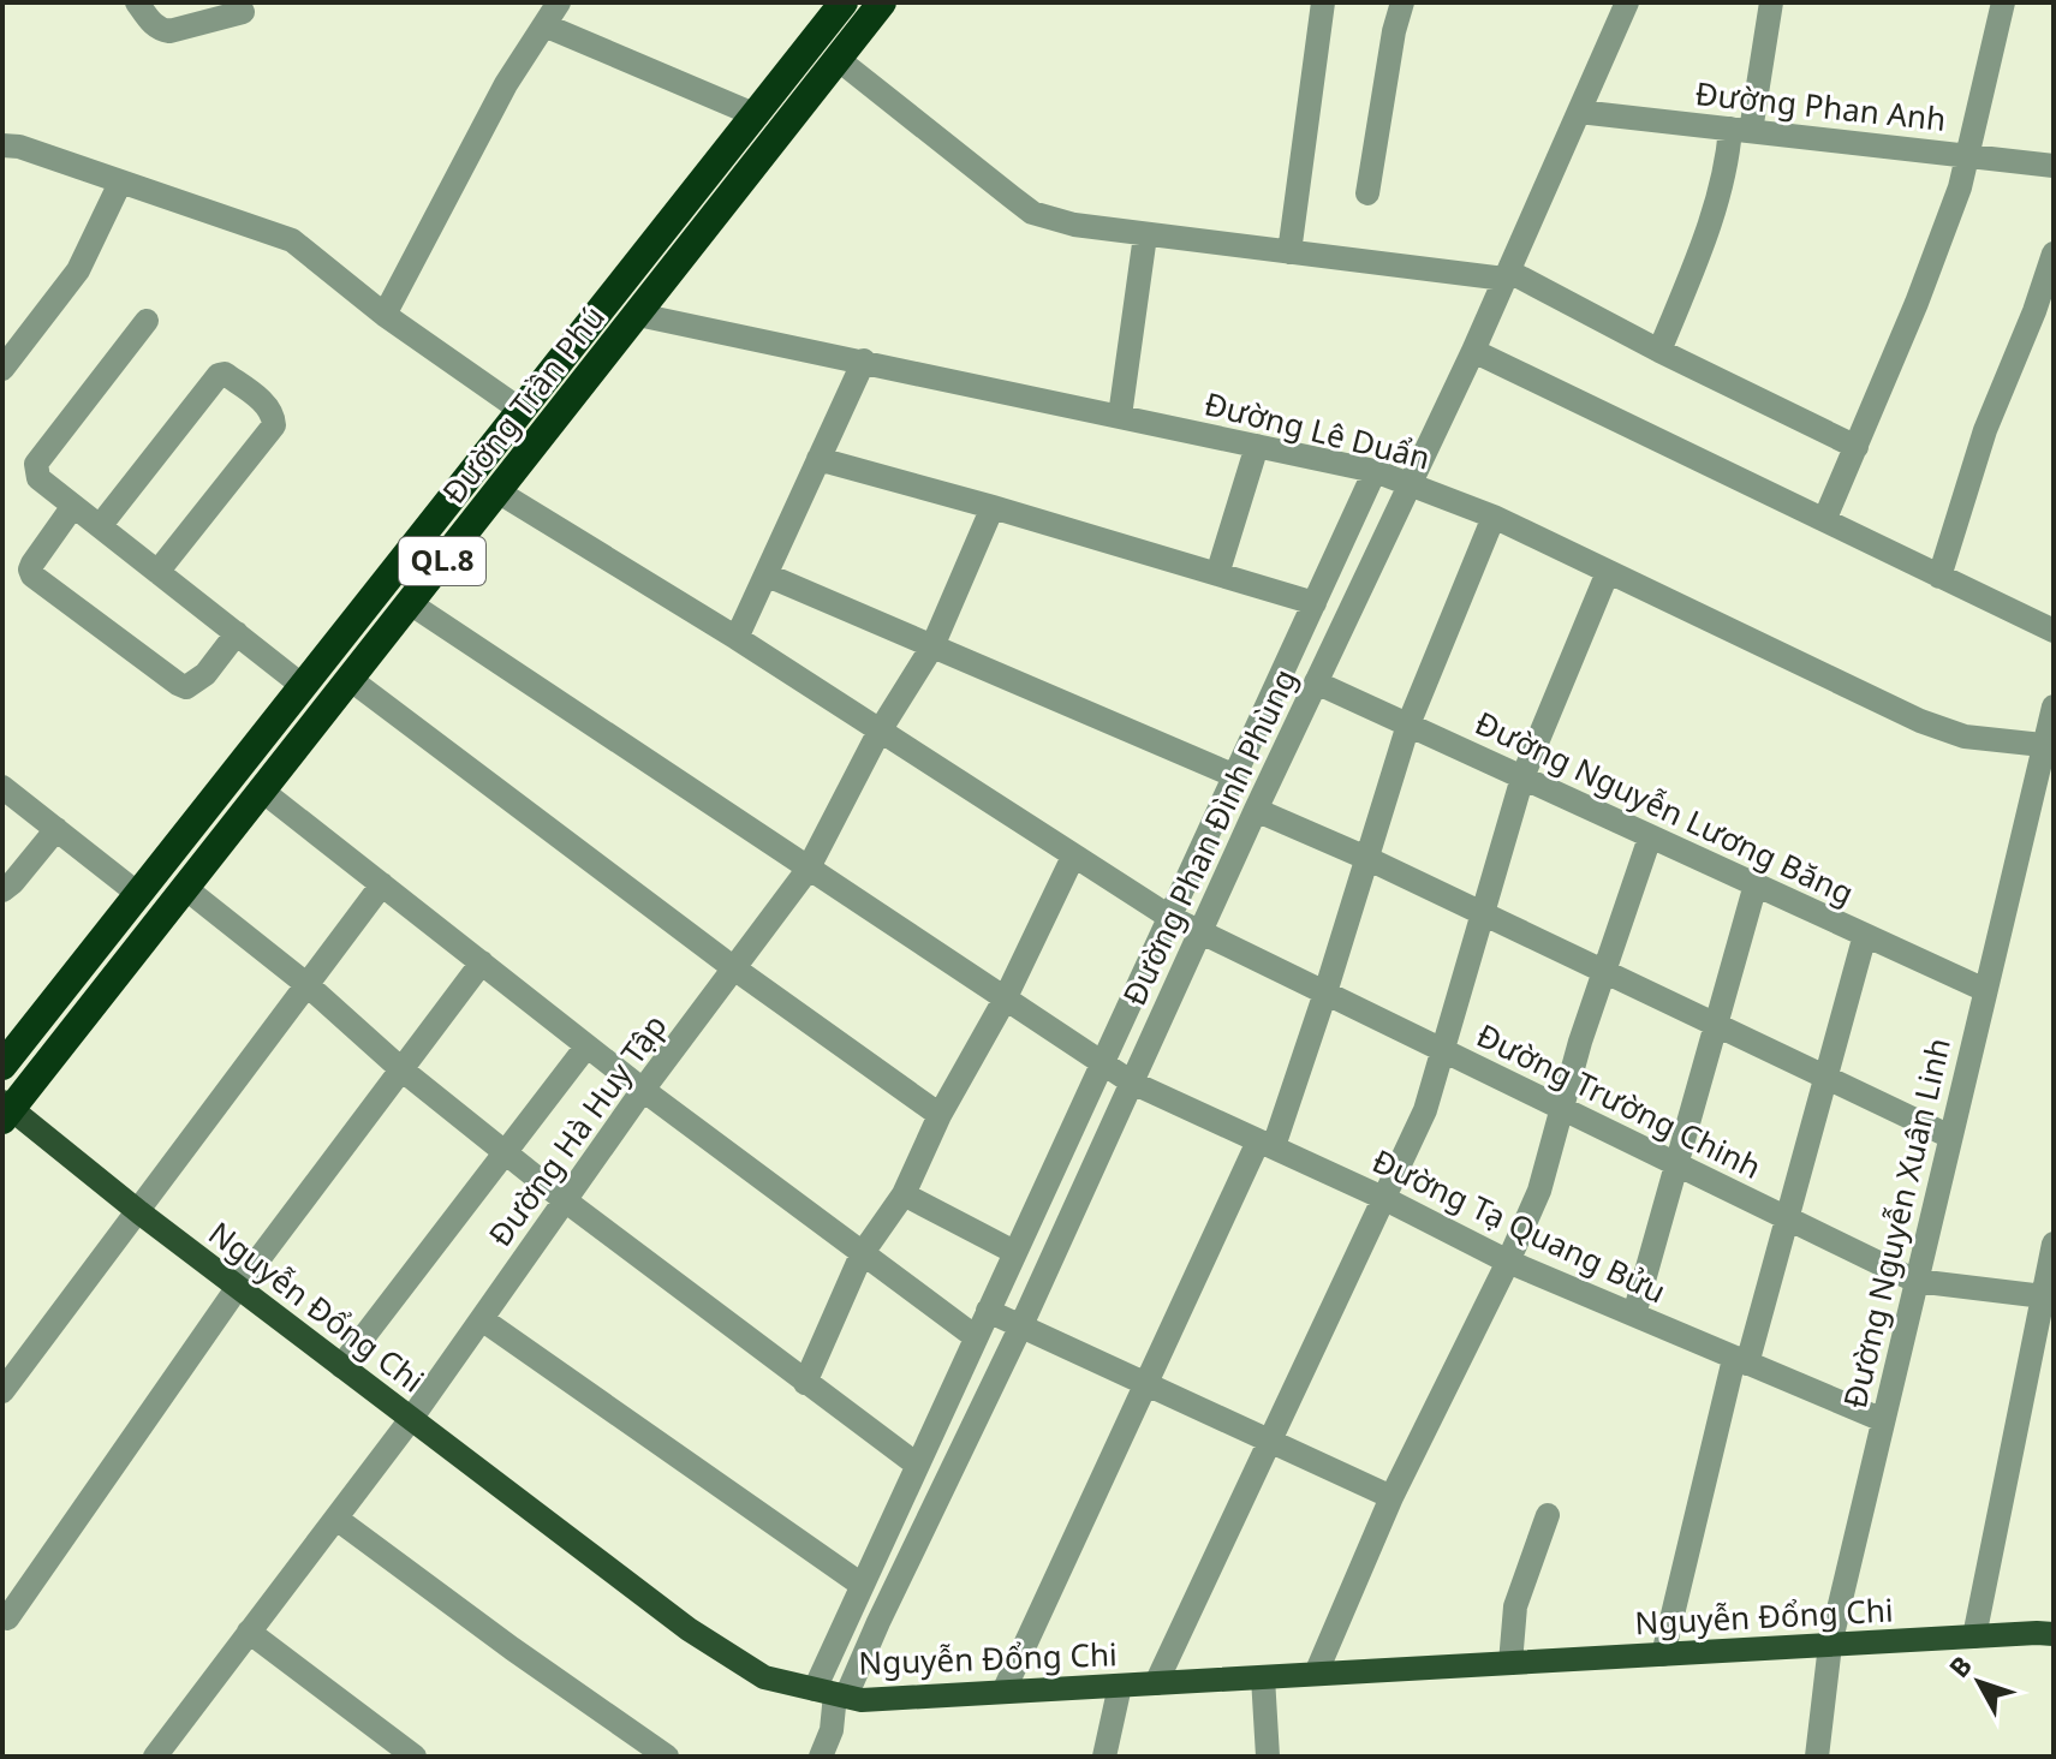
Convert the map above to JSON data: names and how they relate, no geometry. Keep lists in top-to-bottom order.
{
  "streets": {
    "highway": ["Đường Trần Phú", "QL.8"],
    "main road": ["Nguyễn Đổng Chi"],
    "street": [
      "Đường Phan Anh",
      "Đường Lê Duẩn",
      "Đường Nguyễn Lương Băng",
      "Đường Phan Đình Phùng",
      "Đường Trường Chinh",
      "Đường Hà Huy Tập",
      "Đường Nguyễn Xuân Linh",
      "Đường Tạ Quang Bửu"
    ]
  },
  "crossings": [
    ["Đường Phan Anh", "Đường Phan Đình Phùng"],
    ["Đường Trần Phú", "Đường Lê Duẩn"],
    ["Đường Trần Phú", "Đường Trường Chinh"],
    ["Đường Trần Phú", "Đường Tạ Quang Bửu"],
    ["Đường Trần Phú", "Nguyễn Đổng Chi"],
    ["Đường Lê Duẩn", "Đường Phan Đình Phùng"],
    ["Đường Lê Duẩn", "Đường Nguyễn Xuân Linh"],
    ["Đường Nguyễn Lương Băng", "Đường Phan Đình Phùng"],
    ["Đường Nguyễn Lương Băng", "Đường Nguyễn Xuân Linh"],
    ["Đường Phan Đình Phùng", "Đường Trường Chinh"],
    ["Đường Phan Đình Phùng", "Đường Tạ Quang Bửu"],
    ["Đường Phan Đình Phùng", "Nguyễn Đổng Chi"],
    ["Đường Trường Chinh", "Đường Hà Huy Tập"],
    ["Đường Trường Chinh", "Đường Nguyễn Xuân Linh"],
    ["Đường Hà Huy Tập", "Đường Tạ Quang Bửu"],
    ["Đường Hà Huy Tập", "Nguyễn Đổng Chi"],
    ["Đường Nguyễn Xuân Linh", "Đường Tạ Quang Bửu"],
    ["Đường Nguyễn Xuân Linh", "Nguyễn Đổng Chi"]
  ],
  "north": "top left"
}
